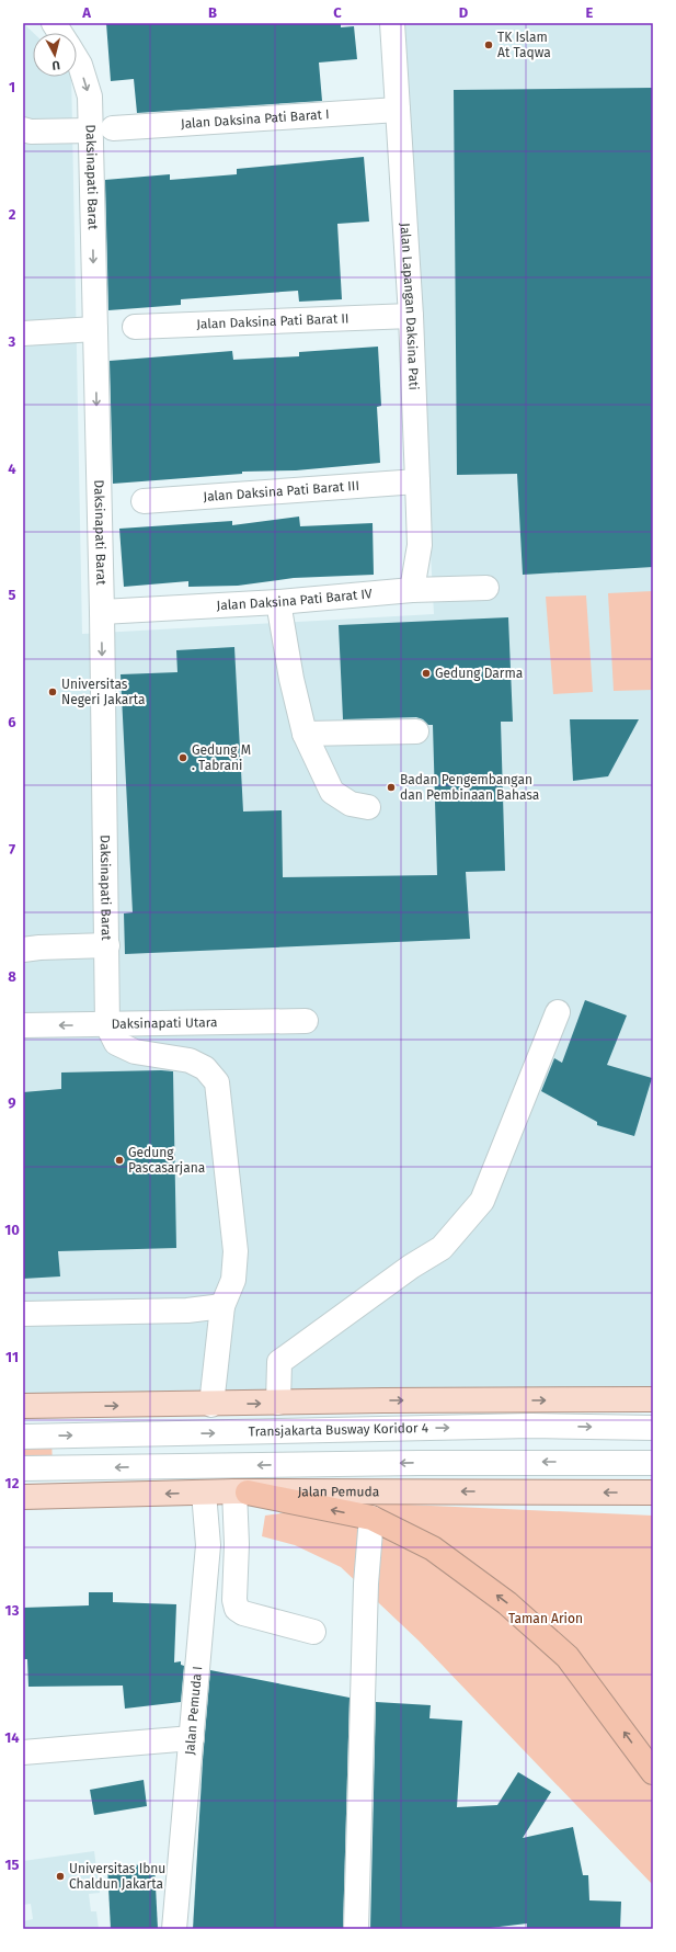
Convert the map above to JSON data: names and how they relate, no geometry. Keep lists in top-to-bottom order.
{
  "streets": {
    "main road": ["Jalan Pemuda"],
    "street": [
      "Jalan Daksina Pati Barat I",
      "Daksinapati Barat",
      "Jalan Lapangan Daksina Pati",
      "Jalan Daksina Pati Barat II",
      "Jalan Daksina Pati Barat III",
      "Jalan Daksina Pati Barat IV",
      "Daksinapati Utara",
      "Transjakarta Busway Koridor 4",
      "Jalan Pemuda I"
    ]
  },
  "crossings": [
    ["Jalan Daksina Pati Barat I", "Daksinapati Barat"],
    ["Jalan Daksina Pati Barat I", "Jalan Lapangan Daksina Pati"],
    ["Daksinapati Barat", "Jalan Daksina Pati Barat IV"],
    ["Daksinapati Barat", "Daksinapati Utara"],
    ["Jalan Lapangan Daksina Pati", "Jalan Daksina Pati Barat II"],
    ["Jalan Lapangan Daksina Pati", "Jalan Daksina Pati Barat III"],
    ["Jalan Lapangan Daksina Pati", "Jalan Daksina Pati Barat IV"],
    ["Jalan Pemuda", "Jalan Pemuda I"]
  ],
  "one_way": ["Daksinapati Barat"],
  "parks": ["Taman Arion"],
  "places": [
    "TK Islam At Taqwa",
    "Gedung Darma",
    "Universitas Negeri Jakarta",
    "Gedung M . Tabrani",
    "Badan Pengembangan dan Pembinaan Bahasa",
    "Gedung Pascasarjana",
    "Universitas Ibnu Chaldun Jakarta"
  ],
  "north": "bottom",
  "grid": {
    "columns": [
      "A",
      "B",
      "C",
      "D",
      "E"
    ],
    "rows": [
      "1",
      "2",
      "3",
      "4",
      "5",
      "6",
      "7",
      "8",
      "9",
      "10",
      "11",
      "12",
      "13",
      "14",
      "15"
    ]
  }
}
